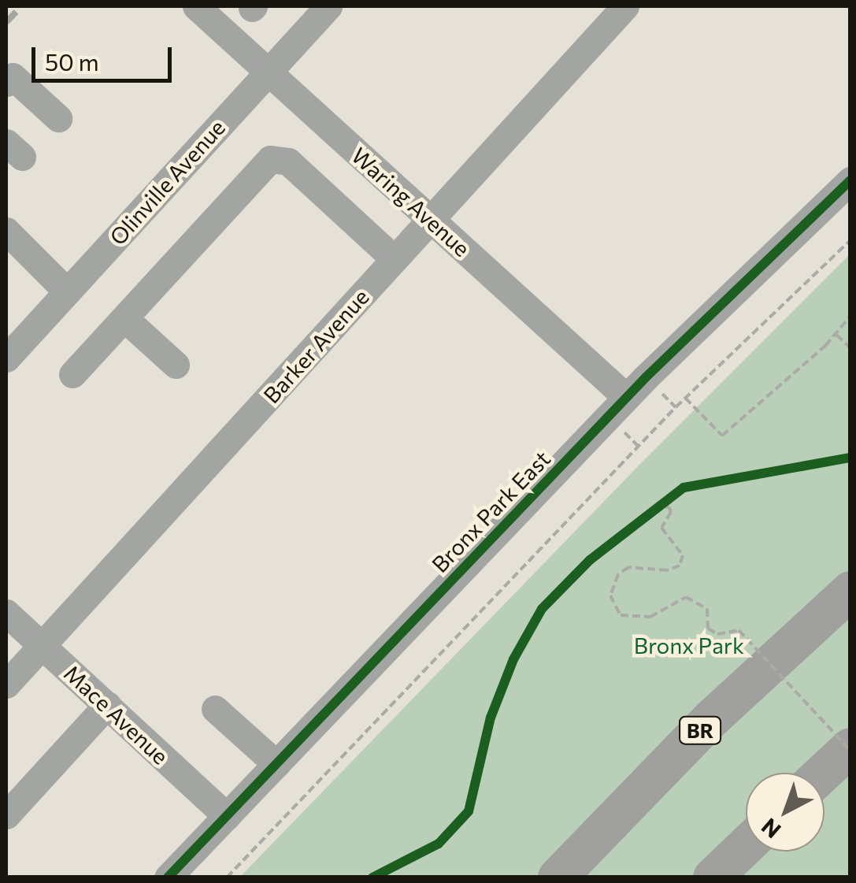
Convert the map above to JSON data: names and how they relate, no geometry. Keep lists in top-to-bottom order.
{
  "streets": {
    "highway": ["BR"],
    "street": [
      "Olinville Avenue",
      "Waring Avenue",
      "Barker Avenue",
      "Bronx Park East",
      "Mace Avenue"
    ]
  },
  "crossings": [
    ["Olinville Avenue", "Waring Avenue"],
    ["Waring Avenue", "Barker Avenue"],
    ["Waring Avenue", "Bronx Park East"],
    ["Barker Avenue", "Mace Avenue"],
    ["Bronx Park East", "Mace Avenue"]
  ],
  "parks": ["Bronx Park"],
  "scale_bar": "50 m",
  "north": "bottom left"
}
